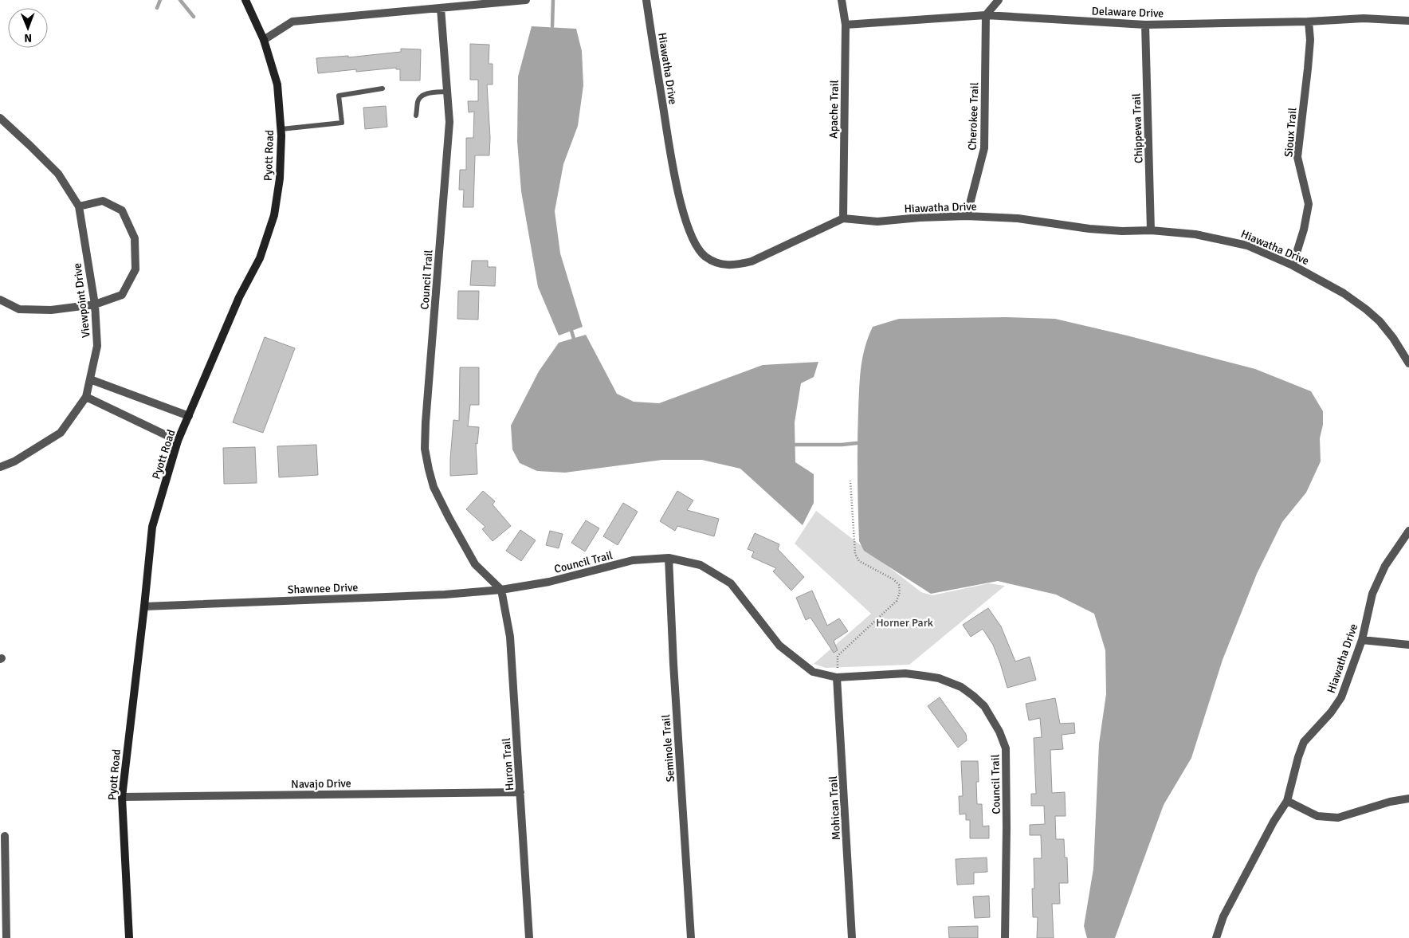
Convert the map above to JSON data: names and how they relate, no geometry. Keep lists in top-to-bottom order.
{
  "streets": {
    "street": [
      "Delaware Drive",
      "Hiawatha Drive",
      "Apache Trail",
      "Cherokee Trail",
      "Chippewa Trail",
      "Sioux Trail",
      "Pyott Road",
      "Council Trail",
      "Viewpoint Drive",
      "Shawnee Drive",
      "Seminole Trail",
      "Huron Trail",
      "Navajo Drive",
      "Mohican Trail"
    ]
  },
  "crossings": [
    ["Delaware Drive", "Apache Trail"],
    ["Delaware Drive", "Cherokee Trail"],
    ["Delaware Drive", "Chippewa Trail"],
    ["Delaware Drive", "Sioux Trail"],
    ["Hiawatha Drive", "Apache Trail"],
    ["Hiawatha Drive", "Cherokee Trail"],
    ["Hiawatha Drive", "Chippewa Trail"],
    ["Hiawatha Drive", "Sioux Trail"],
    ["Pyott Road", "Shawnee Drive"],
    ["Pyott Road", "Navajo Drive"],
    ["Council Trail", "Shawnee Drive"],
    ["Council Trail", "Seminole Trail"],
    ["Council Trail", "Huron Trail"],
    ["Council Trail", "Mohican Trail"],
    ["Shawnee Drive", "Huron Trail"],
    ["Huron Trail", "Navajo Drive"]
  ],
  "parks": ["Horner Park"],
  "north": "bottom"
}
